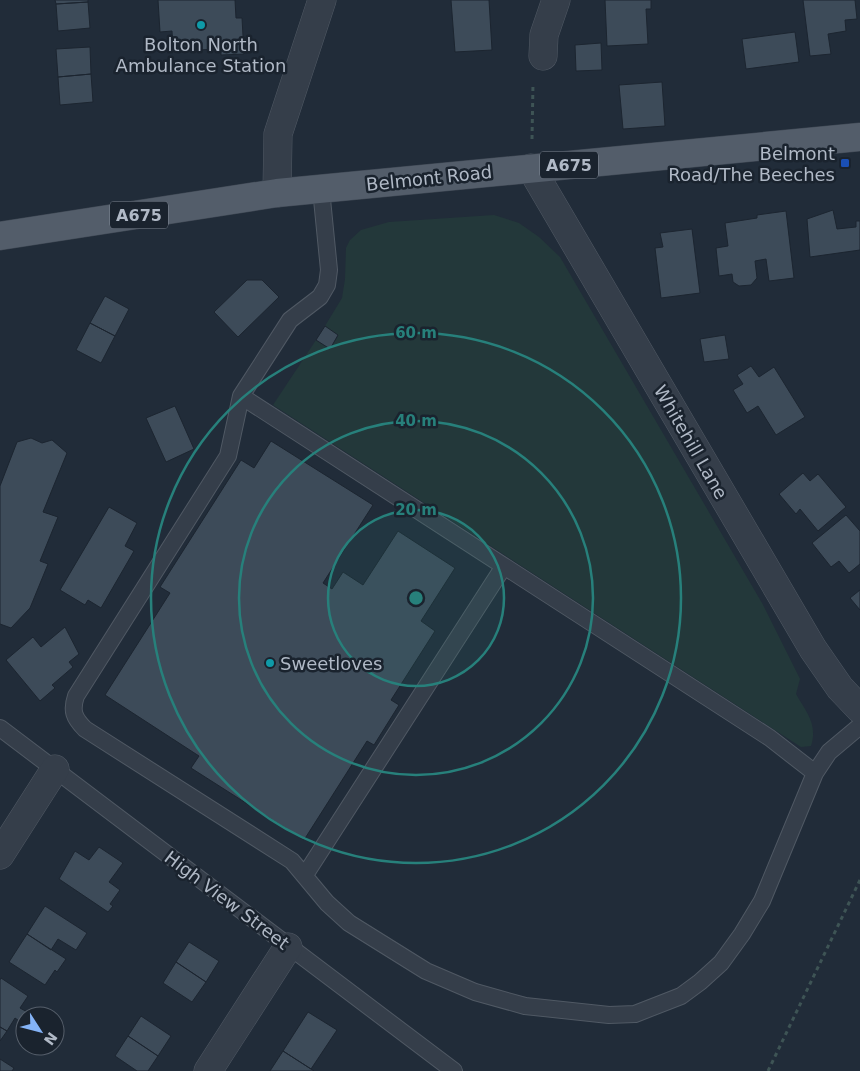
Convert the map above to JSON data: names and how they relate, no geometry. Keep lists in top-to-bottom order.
{
  "streets": {
    "main road": ["A675", "Belmont Road"],
    "street": ["Whitehill Lane"],
    "lane": ["High View Street"]
  },
  "crossings": [
    ["Belmont Road", "Whitehill Lane"]
  ],
  "places": {
    "other": ["Bolton North Ambulance Station", "Sweetloves"],
    "transit": ["Belmont Road/The Beeches"]
  },
  "north": "bottom right",
  "rings": ["60 m", "40 m", "20 m"]
}
